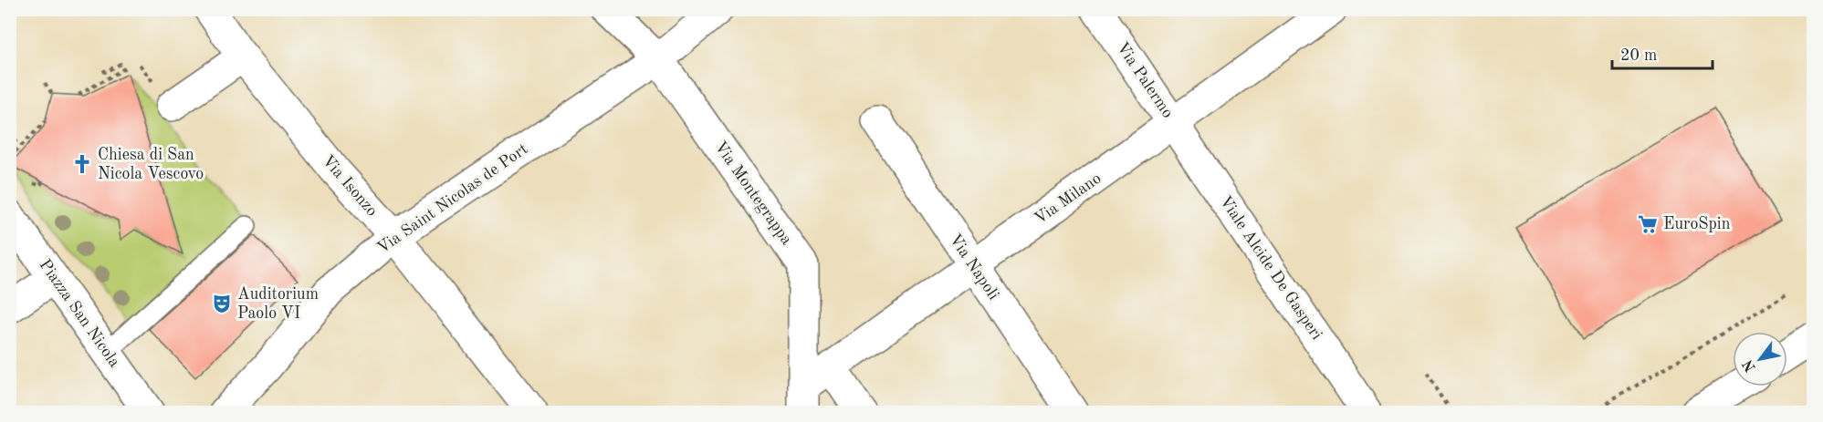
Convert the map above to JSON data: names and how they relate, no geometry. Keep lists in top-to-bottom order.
{
  "streets": {
    "street": [
      "Via Palermo",
      "Via Isonzo",
      "Via Montegrappa",
      "Via Saint Nicolas de Port",
      "Via Milano",
      "Via Napoli",
      "Viale Alcide De Gasperi",
      "Piazza San Nicola"
    ]
  },
  "crossings": [
    ["Via Palermo", "Via Milano"],
    ["Via Palermo", "Viale Alcide De Gasperi"],
    ["Via Isonzo", "Via Saint Nicolas de Port"],
    ["Via Montegrappa", "Via Saint Nicolas de Port"],
    ["Via Montegrappa", "Via Milano"],
    ["Via Milano", "Via Napoli"],
    ["Via Milano", "Viale Alcide De Gasperi"]
  ],
  "places": {
    "church": ["Chiesa di San Nicola Vescovo"],
    "supermarket": ["EuroSpin"],
    "theatre": ["Auditorium Paolo VI"]
  },
  "scale_bar": "20 m",
  "north": "bottom left"
}
